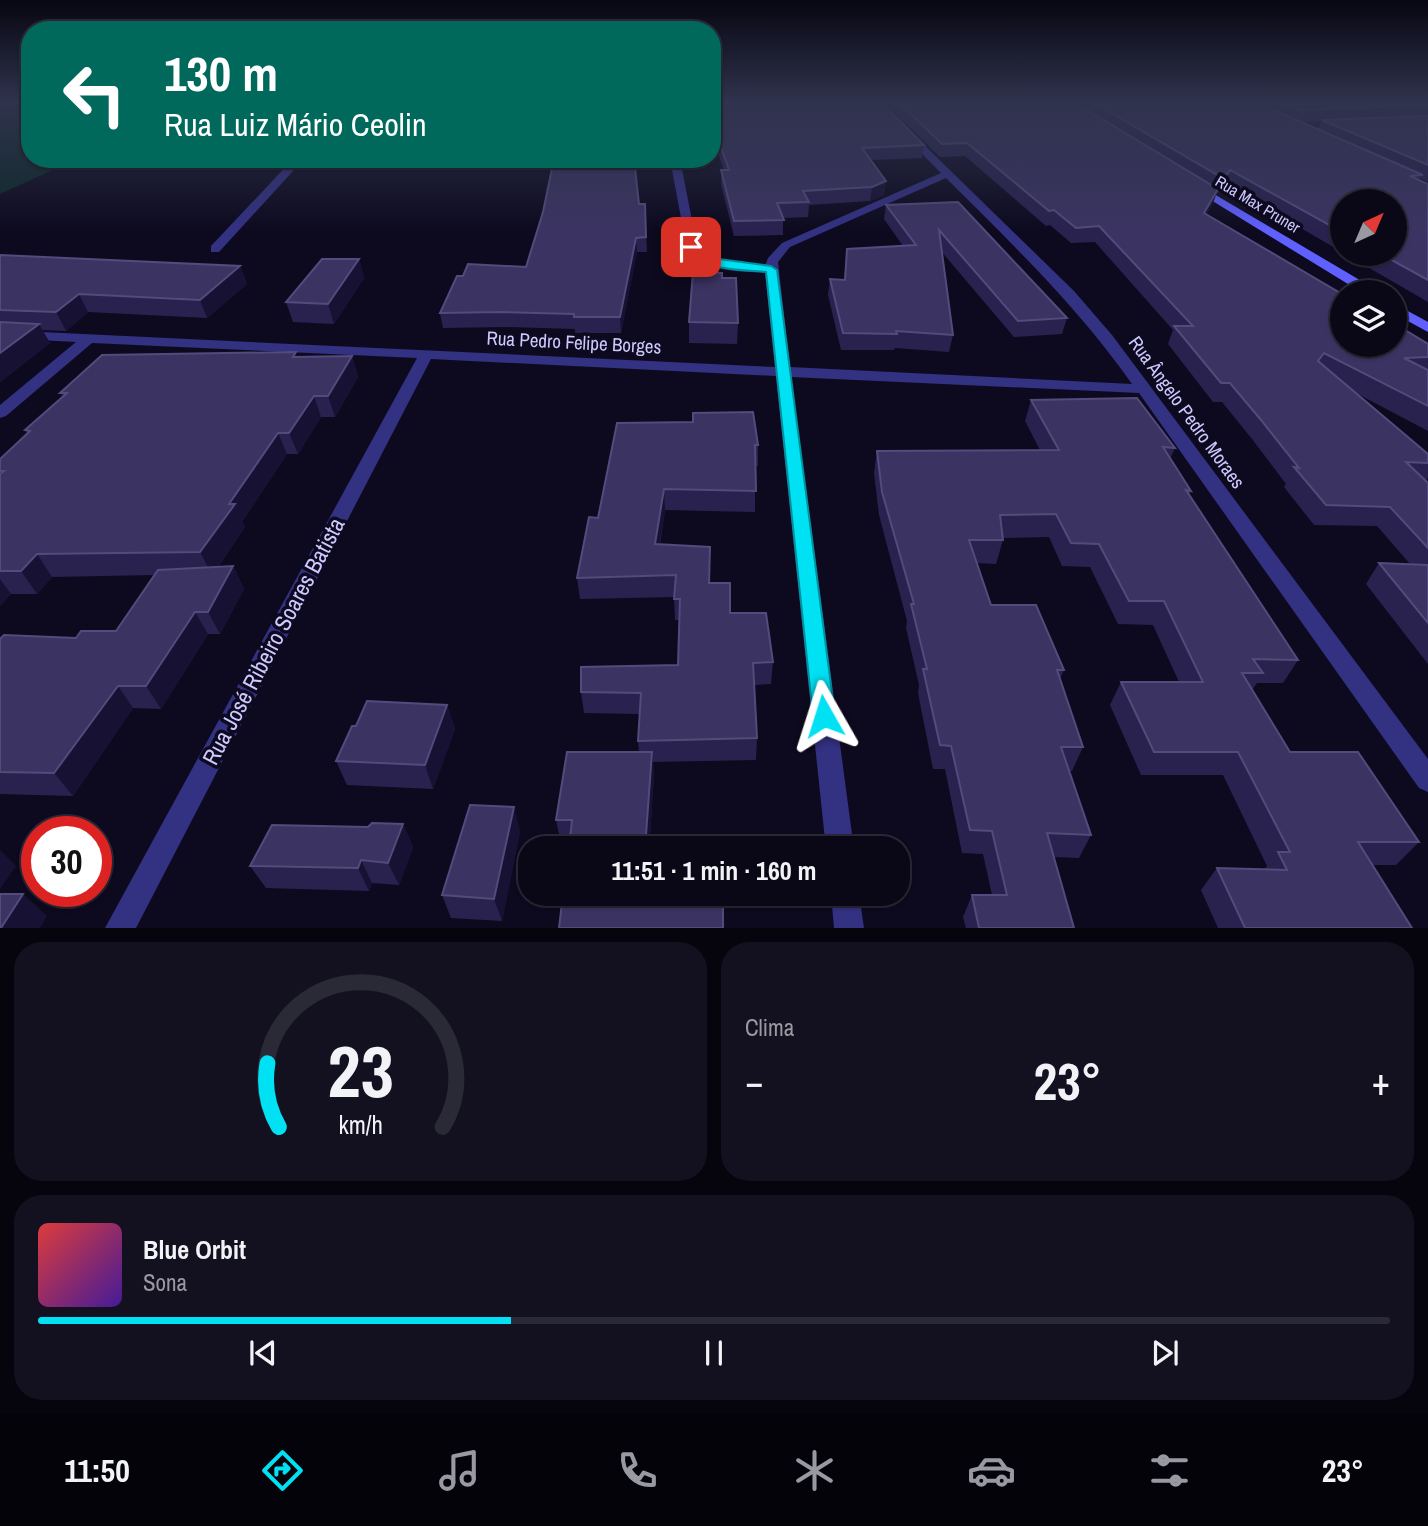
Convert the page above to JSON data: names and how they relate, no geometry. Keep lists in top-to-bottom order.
{
  "streets": {
    "street": [
      "Rua Max Pruner",
      "Rua Pedro Felipe Borges",
      "Rua Ângelo Pedro Moraes",
      "Rua José Ribeiro Soares Batista"
    ]
  },
  "crossings": [
    ["Rua Pedro Felipe Borges", "Rua Ângelo Pedro Moraes"],
    ["Rua Pedro Felipe Borges", "Rua José Ribeiro Soares Batista"]
  ],
  "north": "top right",
  "page": {
    "turn": ["130 m", "Rua Luiz Mário Ceolin"],
    "limit": "30",
    "trip": "11:51 · 1 min · 160 m",
    "tile": "Clima",
    "heat": ["−", "23°", "+"],
    "song": ["Blue Orbit", "Sona"],
    "tabs": ["11:50", "23°"],
    "gauge": ["23", "km/h"]
  }
}
